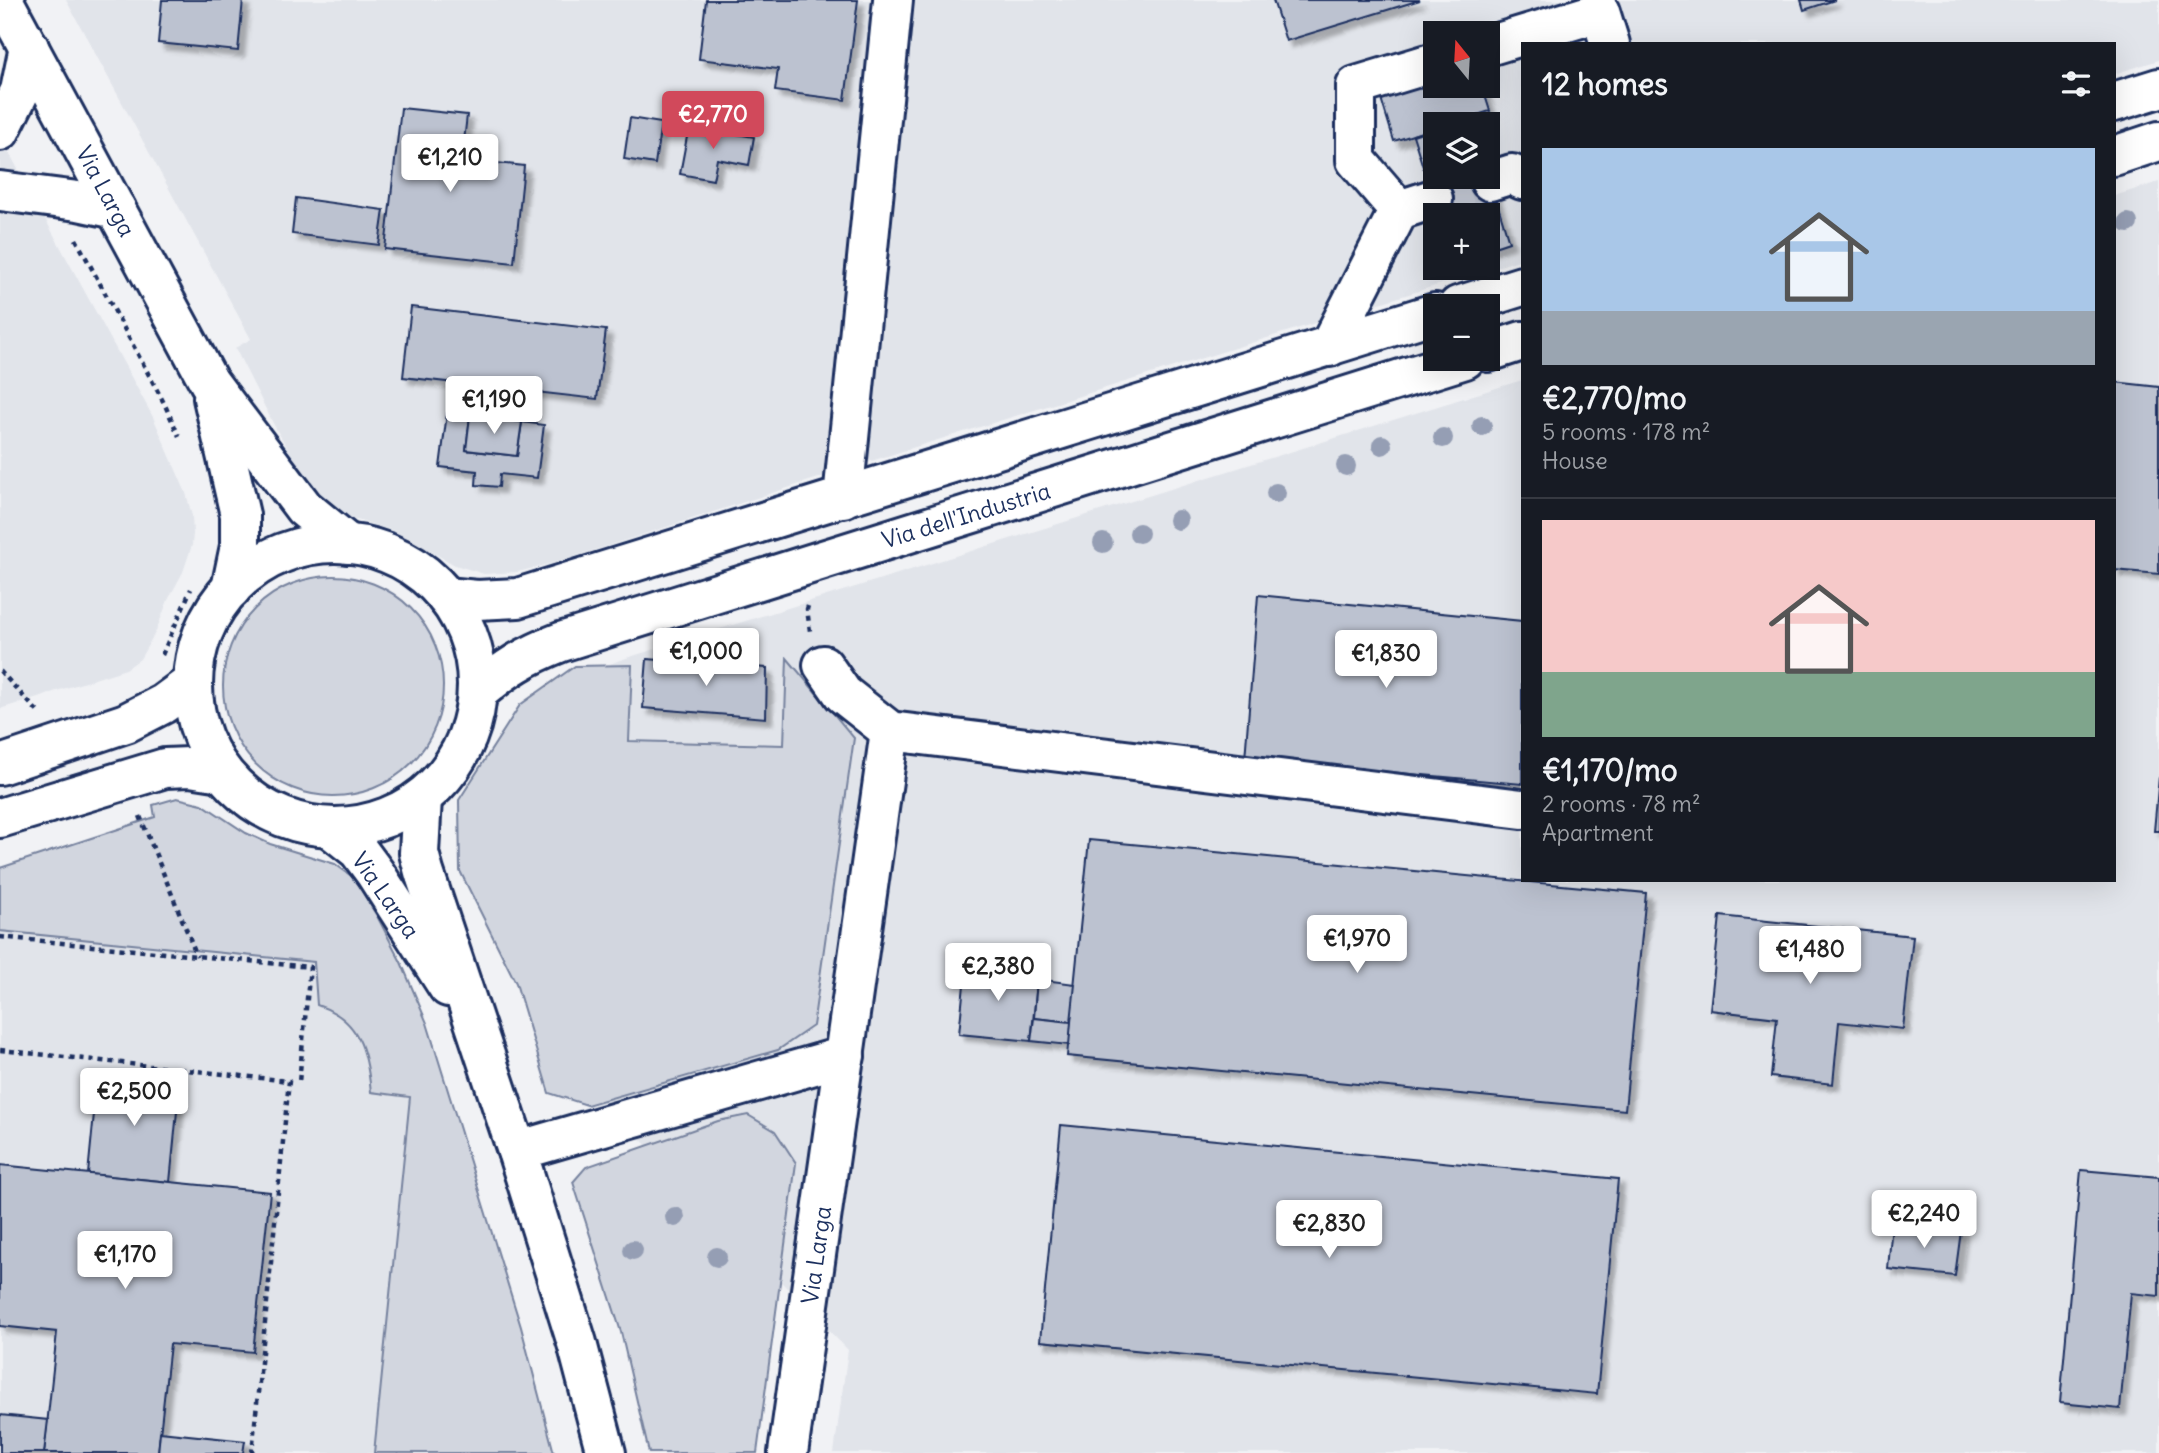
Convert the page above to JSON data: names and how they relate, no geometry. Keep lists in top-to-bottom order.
{
  "streets": {
    "main road": ["Via Larga", "Via dell'Industria"]
  },
  "north": "top",
  "page": {
    "map_buttons": ["+", "−"],
    "heading": "12 homes",
    "price": [
      "€2,770",
      "€1,210",
      "€1,190",
      "€1,000",
      "€1,830",
      "€1,970",
      "€1,480",
      "€2,380",
      "€2,500",
      "€2,240",
      "€2,830",
      "€1,170"
    ],
    "list": [
      {
        "name": "€2,770/mo",
        "note": "5 rooms · 178 m² · House"
      },
      {
        "name": "€1,170/mo",
        "note": "2 rooms · 78 m² · Apartment"
      }
    ]
  }
}
